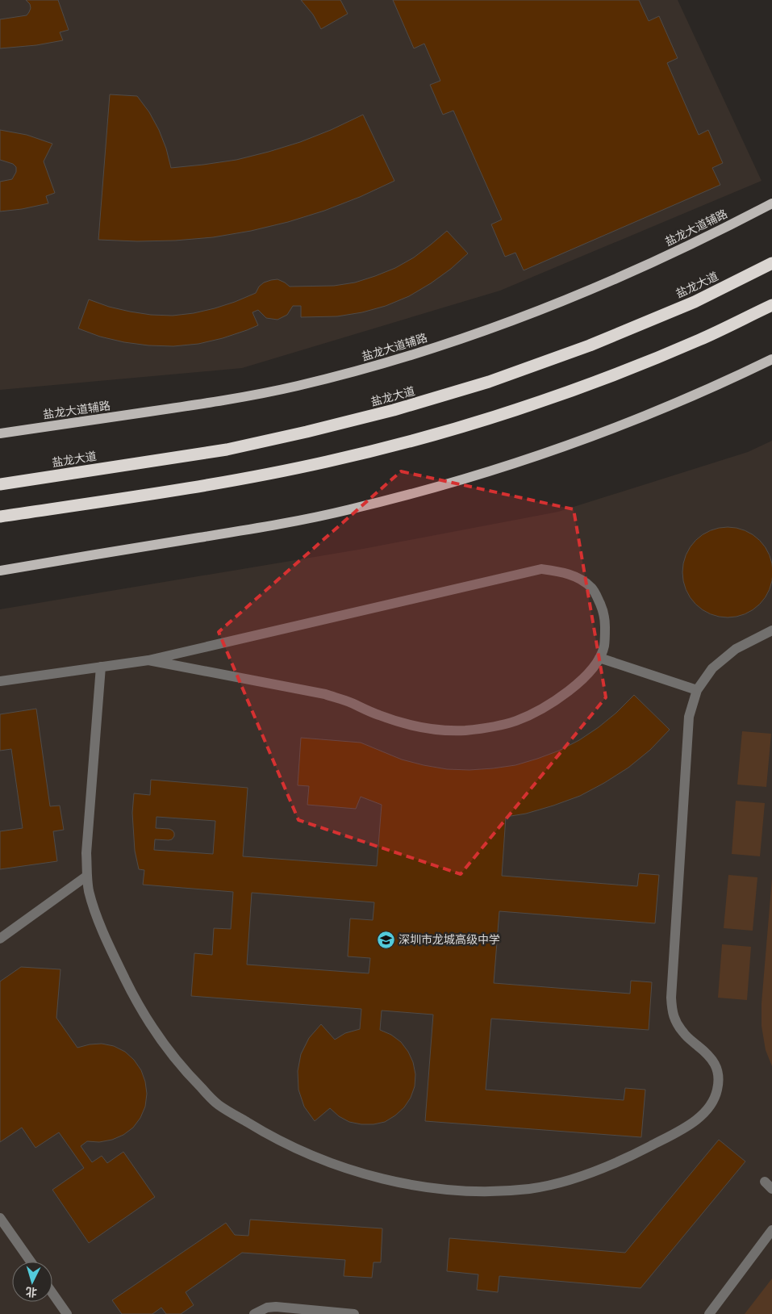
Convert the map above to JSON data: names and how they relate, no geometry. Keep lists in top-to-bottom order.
{
  "streets": {
    "highway": ["盐龙大道"],
    "main road": ["盐龙大道辅路"]
  },
  "places": {
    "school or university": ["深圳市龙城高级中学"]
  },
  "north": "bottom"
}
